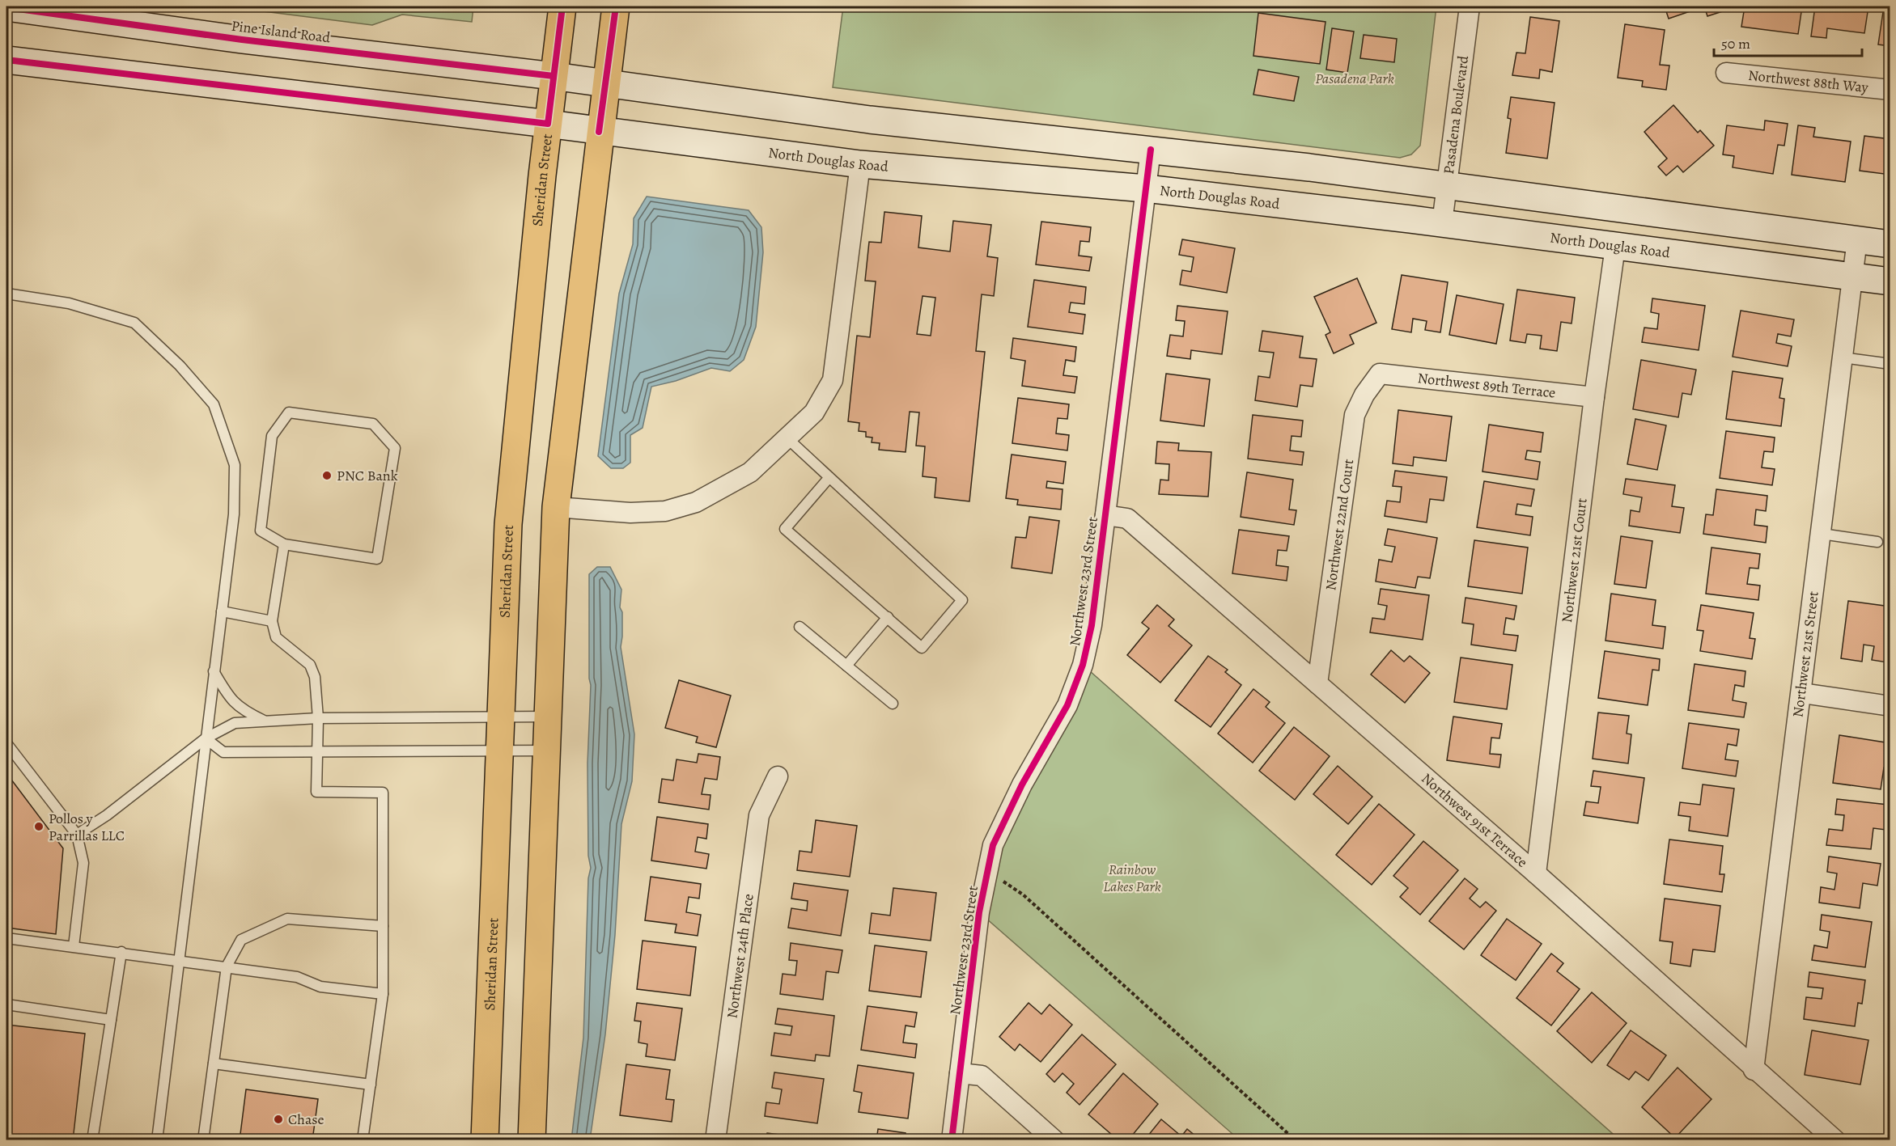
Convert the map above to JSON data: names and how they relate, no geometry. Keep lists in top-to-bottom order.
{
  "streets": {
    "main road": ["Pine Island Road", "North Douglas Road", "Sheridan Street"],
    "street": [
      "Northwest 88th Way",
      "Pasadena Boulevard",
      "Northwest 89th Terrace",
      "Northwest 22nd Court",
      "Northwest 21st Court",
      "Northwest 23rd Street",
      "Northwest 21st Street",
      "Northwest 91st Terrace",
      "Northwest 24th Place"
    ]
  },
  "crossings": [
    ["Pine Island Road", "Sheridan Street"],
    ["Pasadena Boulevard", "North Douglas Road"],
    ["North Douglas Road", "Sheridan Street"],
    ["North Douglas Road", "Northwest 21st Court"],
    ["North Douglas Road", "Northwest 23rd Street"],
    ["North Douglas Road", "Northwest 21st Street"],
    ["Northwest 89th Terrace", "Northwest 22nd Court"],
    ["Northwest 89th Terrace", "Northwest 21st Court"],
    ["Northwest 22nd Court", "Northwest 91st Terrace"],
    ["Northwest 21st Court", "Northwest 91st Terrace"],
    ["Northwest 23rd Street", "Northwest 91st Terrace"],
    ["Northwest 21st Street", "Northwest 91st Terrace"]
  ],
  "parks": ["Pasadena Park", "Rainbow Lakes Park"],
  "places": ["PNC Bank", "Pollos y Parrillas LLC", "Chase"],
  "scale_bar": "50 m"
}
